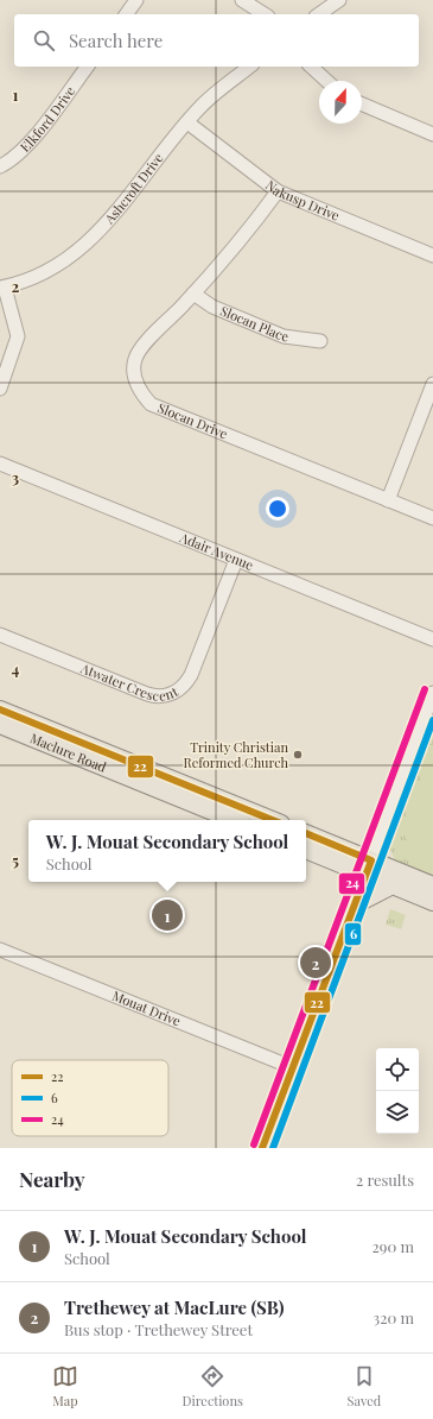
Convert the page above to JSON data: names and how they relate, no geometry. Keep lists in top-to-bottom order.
{
  "streets": {
    "main road": ["Maclure Road"],
    "street": [
      "Elkford Drive",
      "Ashcroft Drive",
      "Nakusp Drive",
      "Slocan Place",
      "Slocan Drive",
      "Adair Avenue",
      "Atwater Crescent",
      "Mouat Drive"
    ]
  },
  "crossings": [
    ["Ashcroft Drive", "Nakusp Drive"],
    ["Nakusp Drive", "Slocan Drive"],
    ["Slocan Place", "Slocan Drive"],
    ["Adair Avenue", "Atwater Crescent"]
  ],
  "places": ["Trinity Christian Reformed Church"],
  "lines": ["transit line 24", "transit line 22", "transit line 6"],
  "legend": ["22", "6", "24"],
  "north": "top",
  "page": {
    "search": "Search here",
    "popup": ["W. J. Mouat Secondary School", "School"],
    "pins": ["1", "2"],
    "heading": ["Nearby", "2 results"],
    "list": [
      {
        "mark": "1",
        "name": "W. J. Mouat Secondary School",
        "note": "School",
        "value": "290 m"
      },
      {
        "mark": "2",
        "name": "Trethewey at MacLure (SB)",
        "note": "Bus stop · Trethewey Street",
        "value": "320 m"
      }
    ],
    "nav": ["Map", "Directions", "Saved"]
  },
  "grid": {
    "rows": [
      "1",
      "2",
      "3",
      "4",
      "5"
    ]
  }
}
